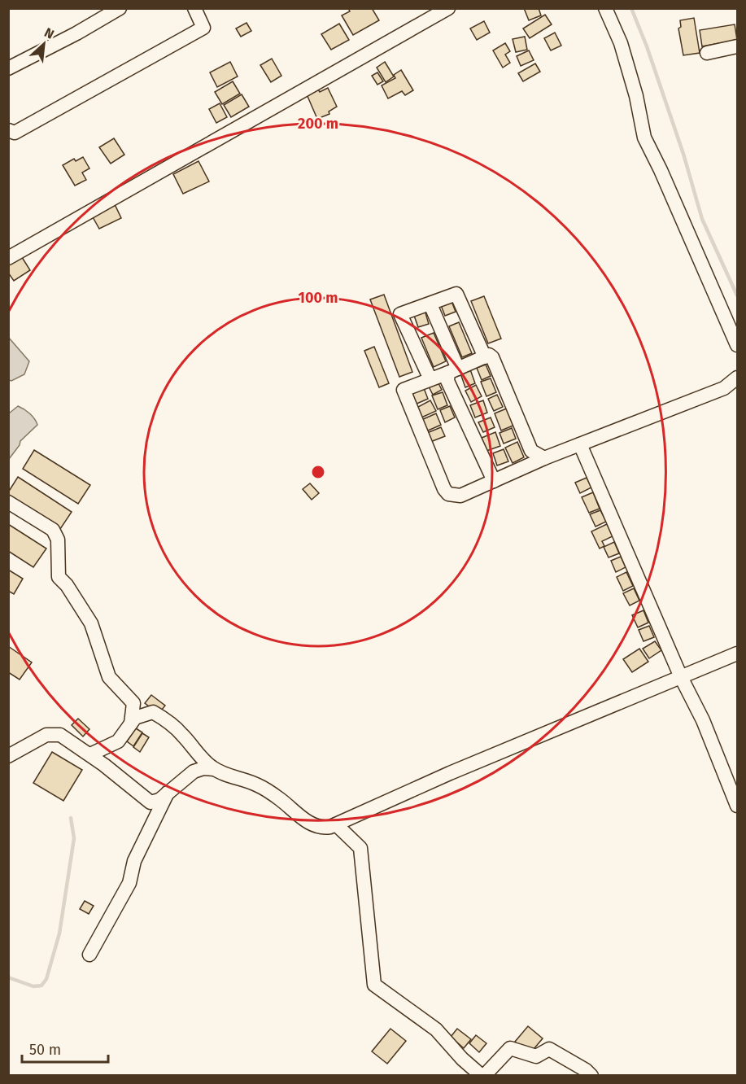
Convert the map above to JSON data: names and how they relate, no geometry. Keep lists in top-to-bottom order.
{
  "scale_bar": "50 m",
  "north": "top right",
  "rings": ["200 m", "100 m"]
}
